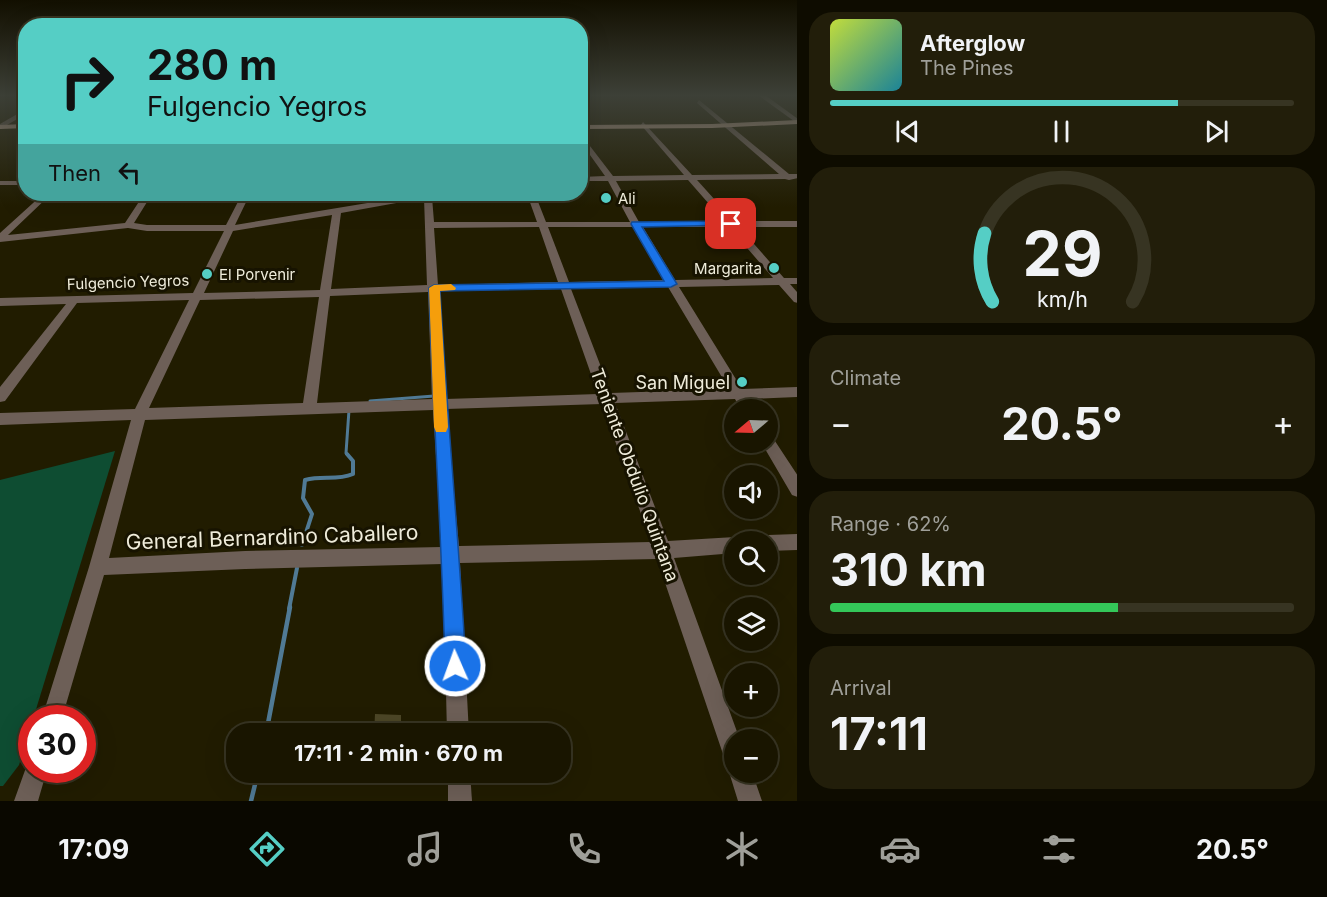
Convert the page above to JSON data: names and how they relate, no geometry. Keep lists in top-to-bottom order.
{
  "streets": {
    "street": ["Fulgencio Yegros", "Teniente Obdulio Quintana", "General Bernardino Caballero"]
  },
  "crossings": [
    ["Fulgencio Yegros", "Teniente Obdulio Quintana"],
    ["Teniente Obdulio Quintana", "General Bernardino Caballero"]
  ],
  "places": [
    "Ali",
    "Margarita",
    "El Porvenir",
    "San Miguel"
  ],
  "north": "left",
  "page": {
    "turn": ["280 m", "Fulgencio Yegros"],
    "song": ["Afterglow", "The Pines"],
    "then": "Then",
    "tile": [
      "Climate",
      ["Range · 62%", "310 km"],
      ["Arrival", "17:11"]
    ],
    "map_buttons": ["+", "−"],
    "heat": ["−", "20.5°", "+"],
    "limit": "30",
    "trip": "17:11 · 2 min · 670 m",
    "tabs": ["17:09", "20.5°"],
    "gauge": ["29", "km/h"]
  }
}
